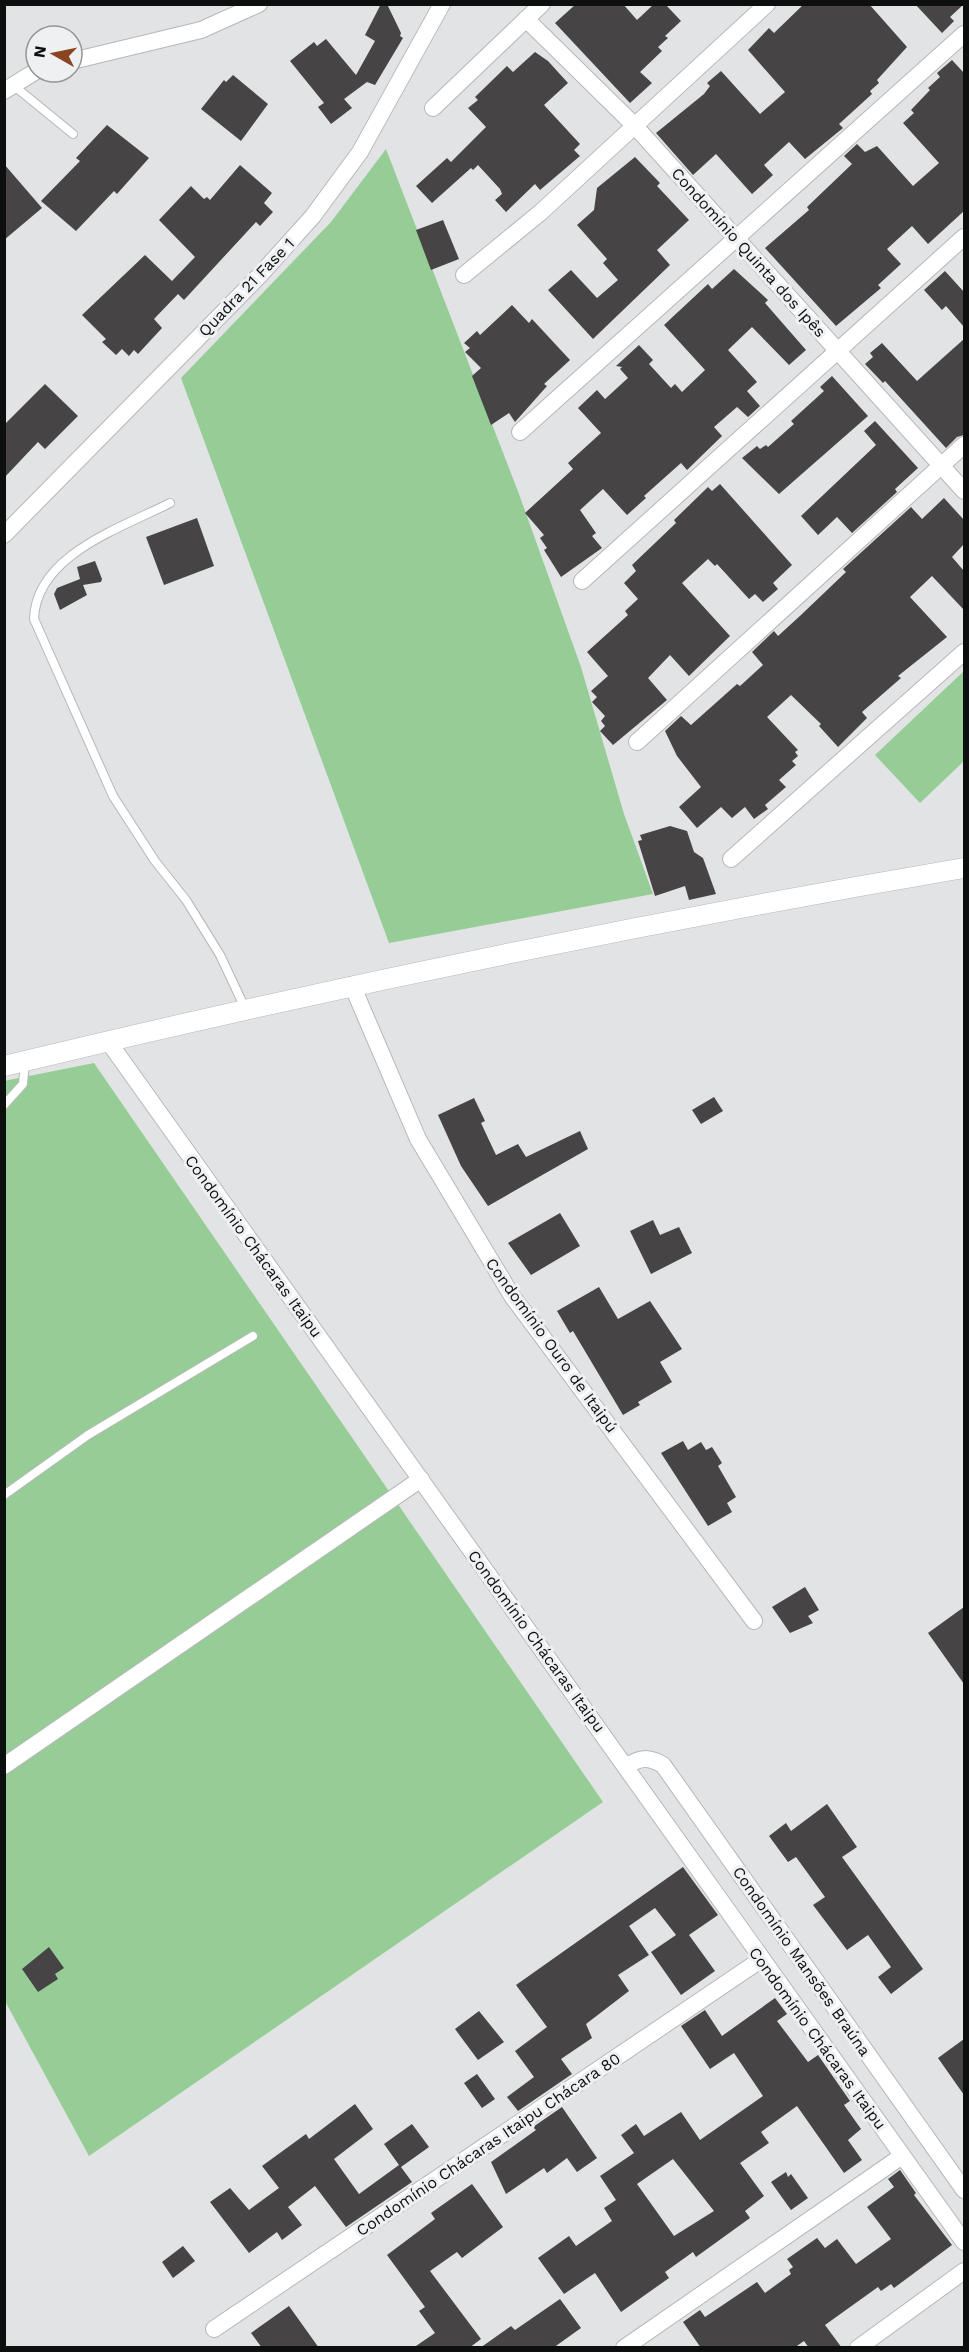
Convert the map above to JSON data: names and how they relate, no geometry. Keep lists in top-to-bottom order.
{
  "streets": {
    "street": [
      "Condomínio Quinta dos Ipês",
      "Quadra 21 Fase 1",
      "Condomínio Chácaras Itaipu",
      "Condomínio Ouro de Itaipú",
      "Condomínio Mansões Braúna",
      "Condomínio Chácaras Itaipu Chácara 80"
    ]
  },
  "crossings": [
    ["Condomínio Chácaras Itaipu", "Condomínio Mansões Braúna"],
    ["Condomínio Chácaras Itaipu", "Condomínio Chácaras Itaipu Chácara 80"]
  ],
  "north": "left"
}
